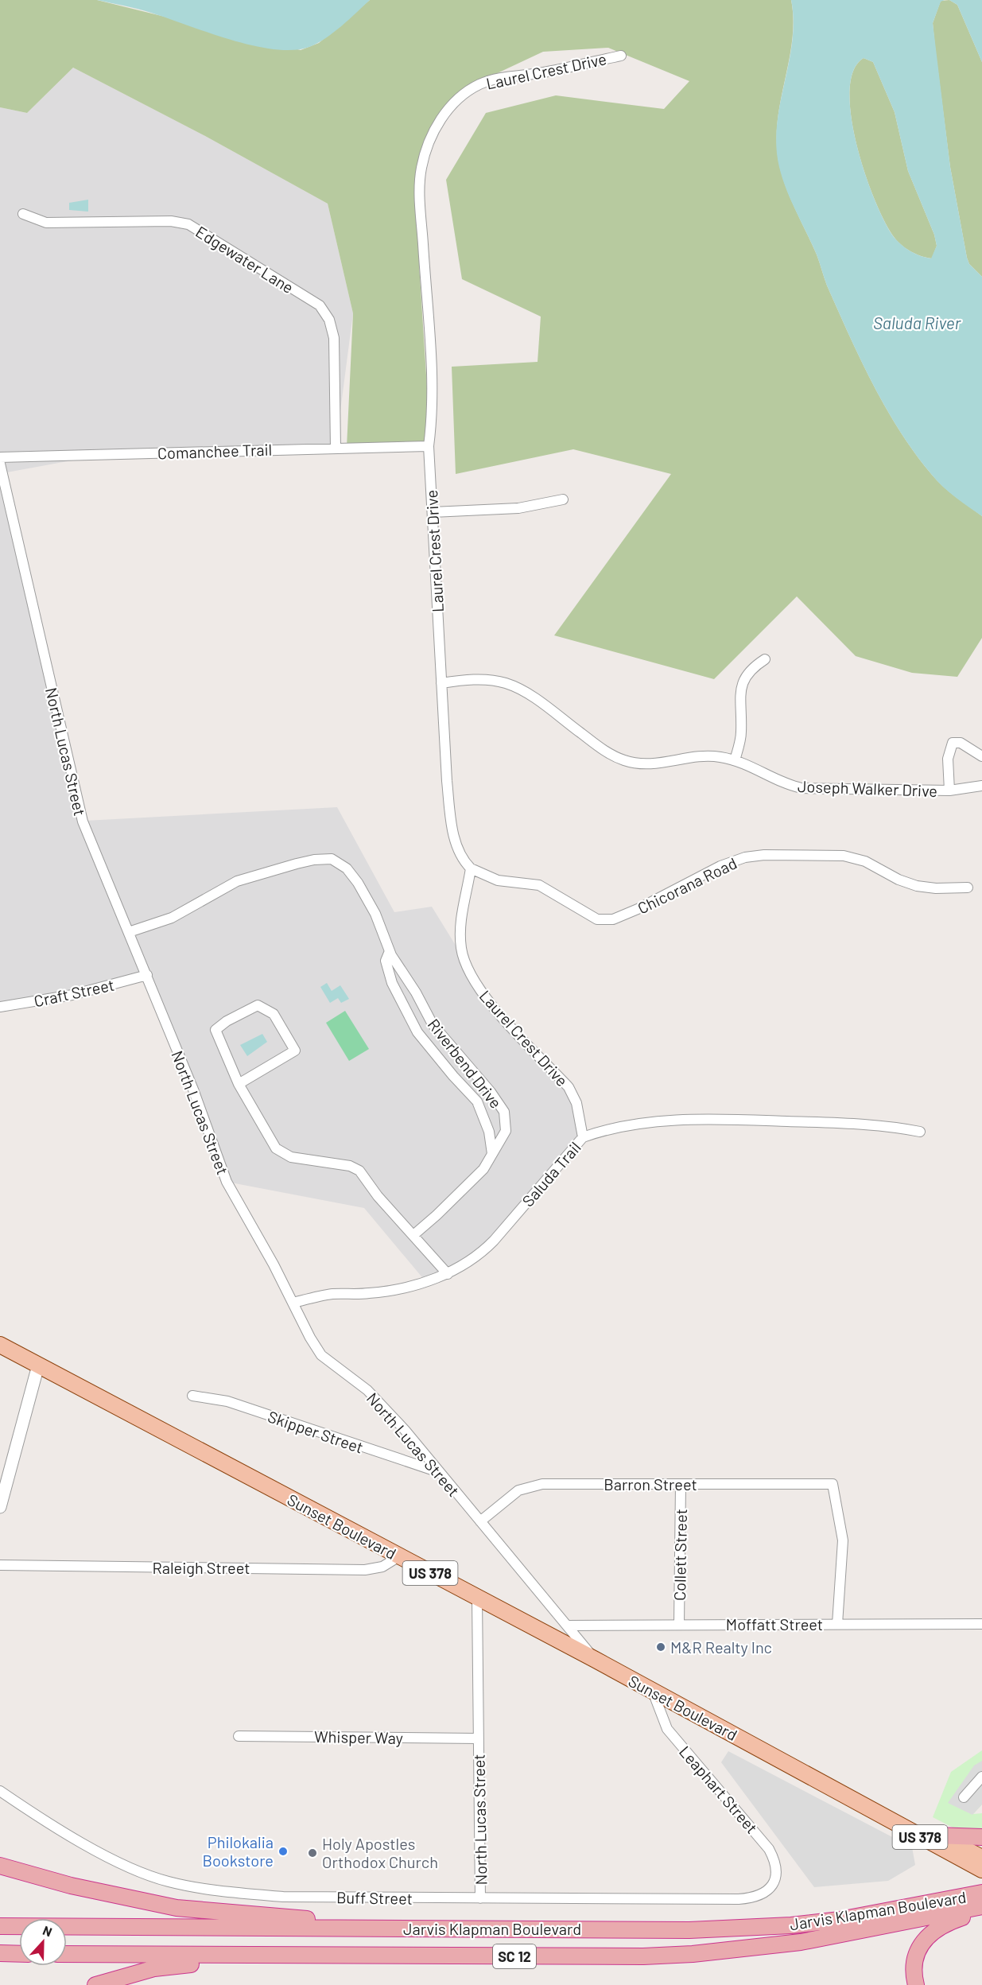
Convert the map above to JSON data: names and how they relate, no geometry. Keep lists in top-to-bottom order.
{
  "streets": {
    "highway": ["Jarvis Klapman Boulevard", "SC 12"],
    "main road": ["Sunset Boulevard", "US 378"],
    "street": [
      "Laurel Crest Drive",
      "Edgewater Lane",
      "Comanchee Trail",
      "North Lucas Street",
      "Joseph Walker Drive",
      "Chicorana Road",
      "Craft Street",
      "Riverbend Drive",
      "Saluda Trail",
      "Skipper Street",
      "Barron Street",
      "Collett Street",
      "Raleigh Street",
      "Moffatt Street",
      "Whisper Way",
      "Leaphart Street",
      "Buff Street"
    ]
  },
  "crossings": [
    ["Laurel Crest Drive", "Comanchee Trail"],
    ["Laurel Crest Drive", "Joseph Walker Drive"],
    ["Laurel Crest Drive", "Chicorana Road"],
    ["Laurel Crest Drive", "Saluda Trail"],
    ["Edgewater Lane", "Comanchee Trail"],
    ["North Lucas Street", "Craft Street"],
    ["North Lucas Street", "Riverbend Drive"],
    ["North Lucas Street", "Saluda Trail"],
    ["North Lucas Street", "Skipper Street"],
    ["North Lucas Street", "Barron Street"],
    ["North Lucas Street", "Sunset Boulevard"],
    ["North Lucas Street", "Moffatt Street"],
    ["North Lucas Street", "Whisper Way"],
    ["North Lucas Street", "Buff Street"],
    ["Barron Street", "Collett Street"],
    ["Barron Street", "Moffatt Street"],
    ["Sunset Boulevard", "Raleigh Street"],
    ["Sunset Boulevard", "Leaphart Street"],
    ["Collett Street", "Moffatt Street"],
    ["Leaphart Street", "Buff Street"]
  ],
  "water": ["Saluda River"],
  "places": ["M&R Realty Inc", "Philokalia Bookstore", "Holy Apostles Orthodox Church"],
  "north": "top"
}
